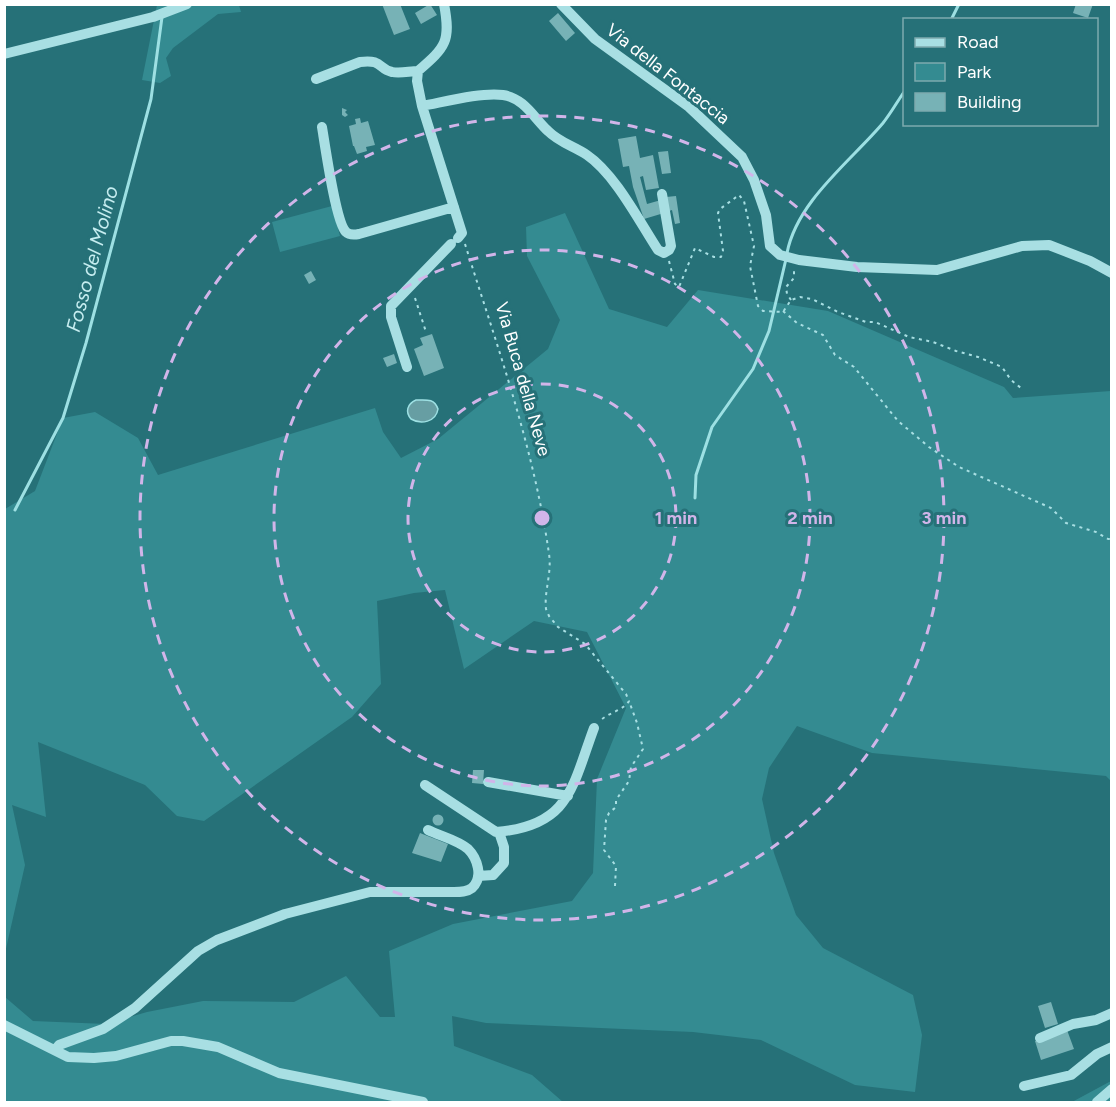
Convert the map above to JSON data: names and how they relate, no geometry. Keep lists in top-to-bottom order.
{
  "streets": {
    "street": ["Via della Fontaccia"],
    "path": ["Via Buca della Neve"]
  },
  "water": ["Fosso del Molino"],
  "legend": ["Road", "Park", "Building"],
  "rings": ["1 min", "2 min", "3 min"]
}
